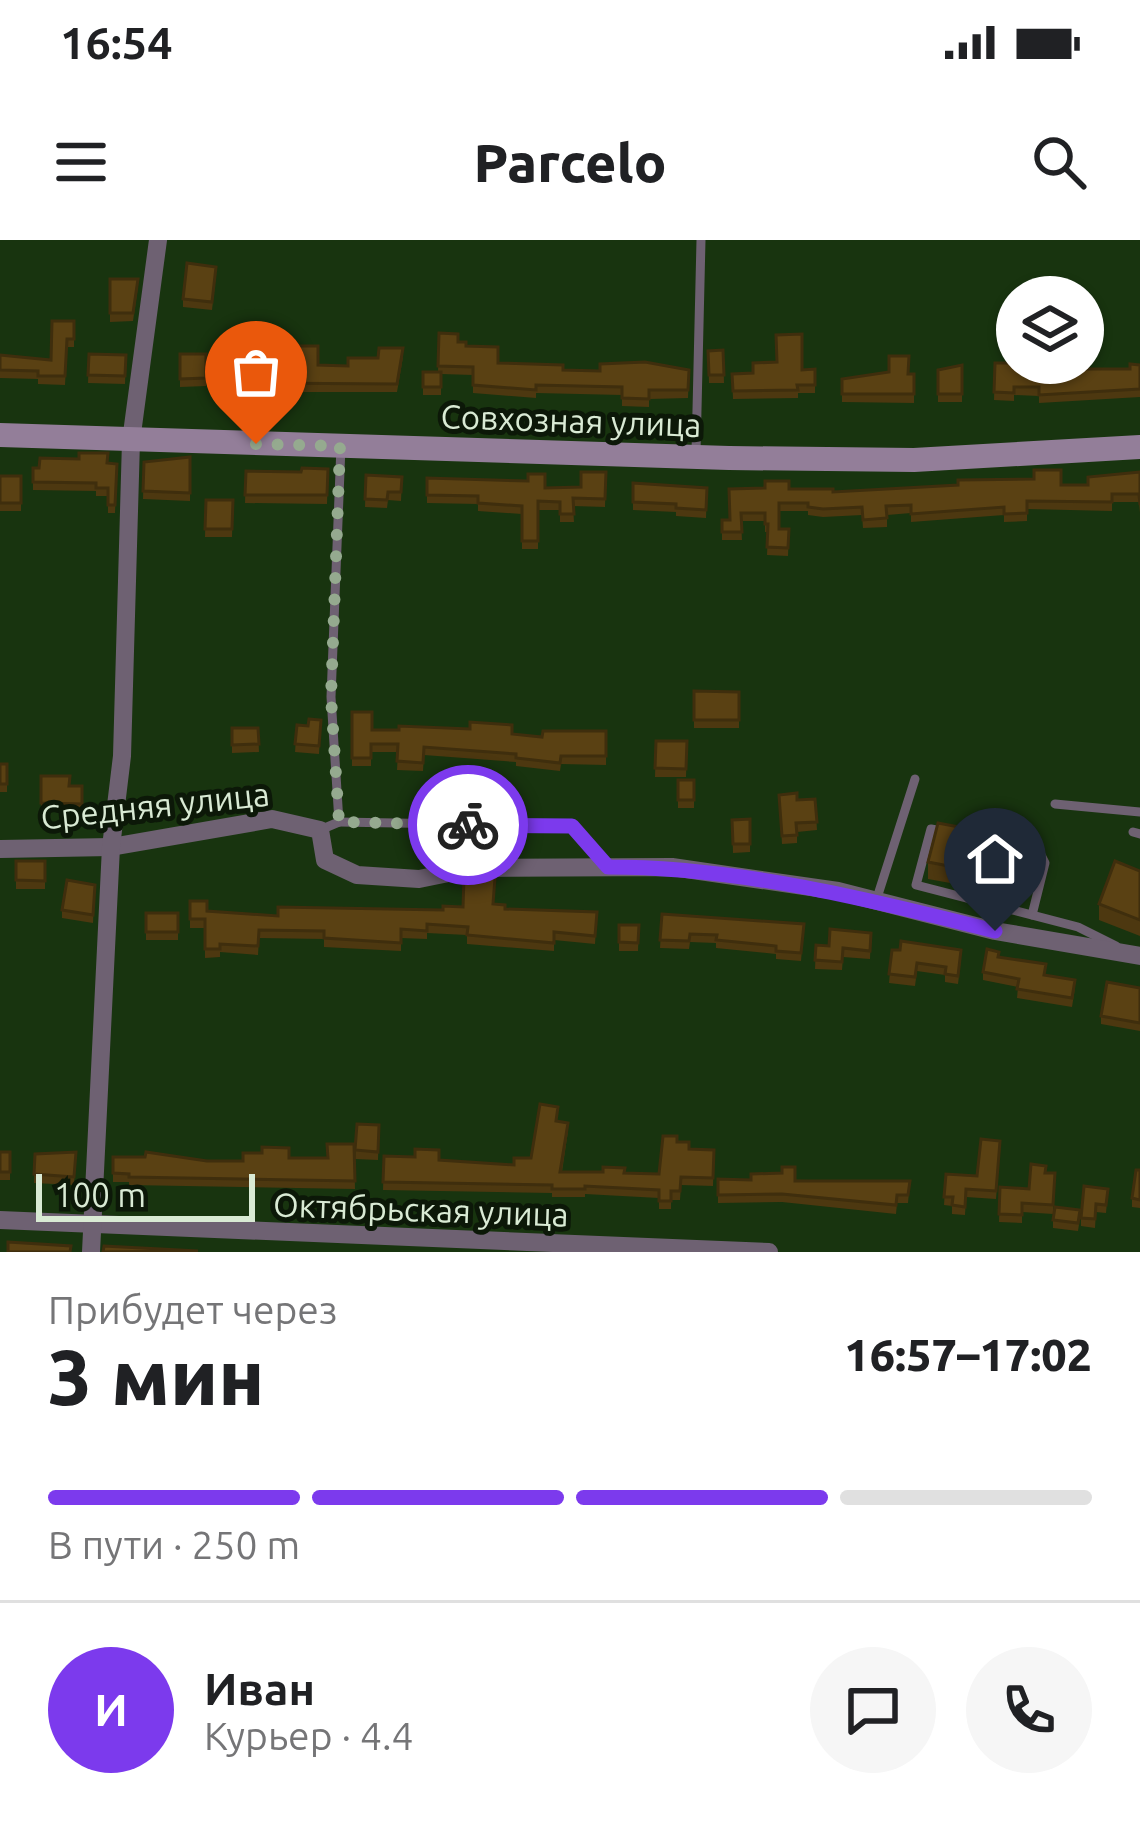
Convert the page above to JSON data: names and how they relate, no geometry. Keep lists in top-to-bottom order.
{
  "streets": {
    "street": ["Совхозная улица", "Средняя улица", "Октябрьская улица"]
  },
  "scale_bar": "100 m",
  "page": {
    "status": "16:54",
    "header": "Parcelo",
    "scale": "100 m",
    "heading": ["3 мин", "Прибудет через", "16:57–17:02"],
    "panel": ["Иван", "Курьер · 4.4"],
    "bar": "В пути · 250 m",
    "round": "И"
  }
}
